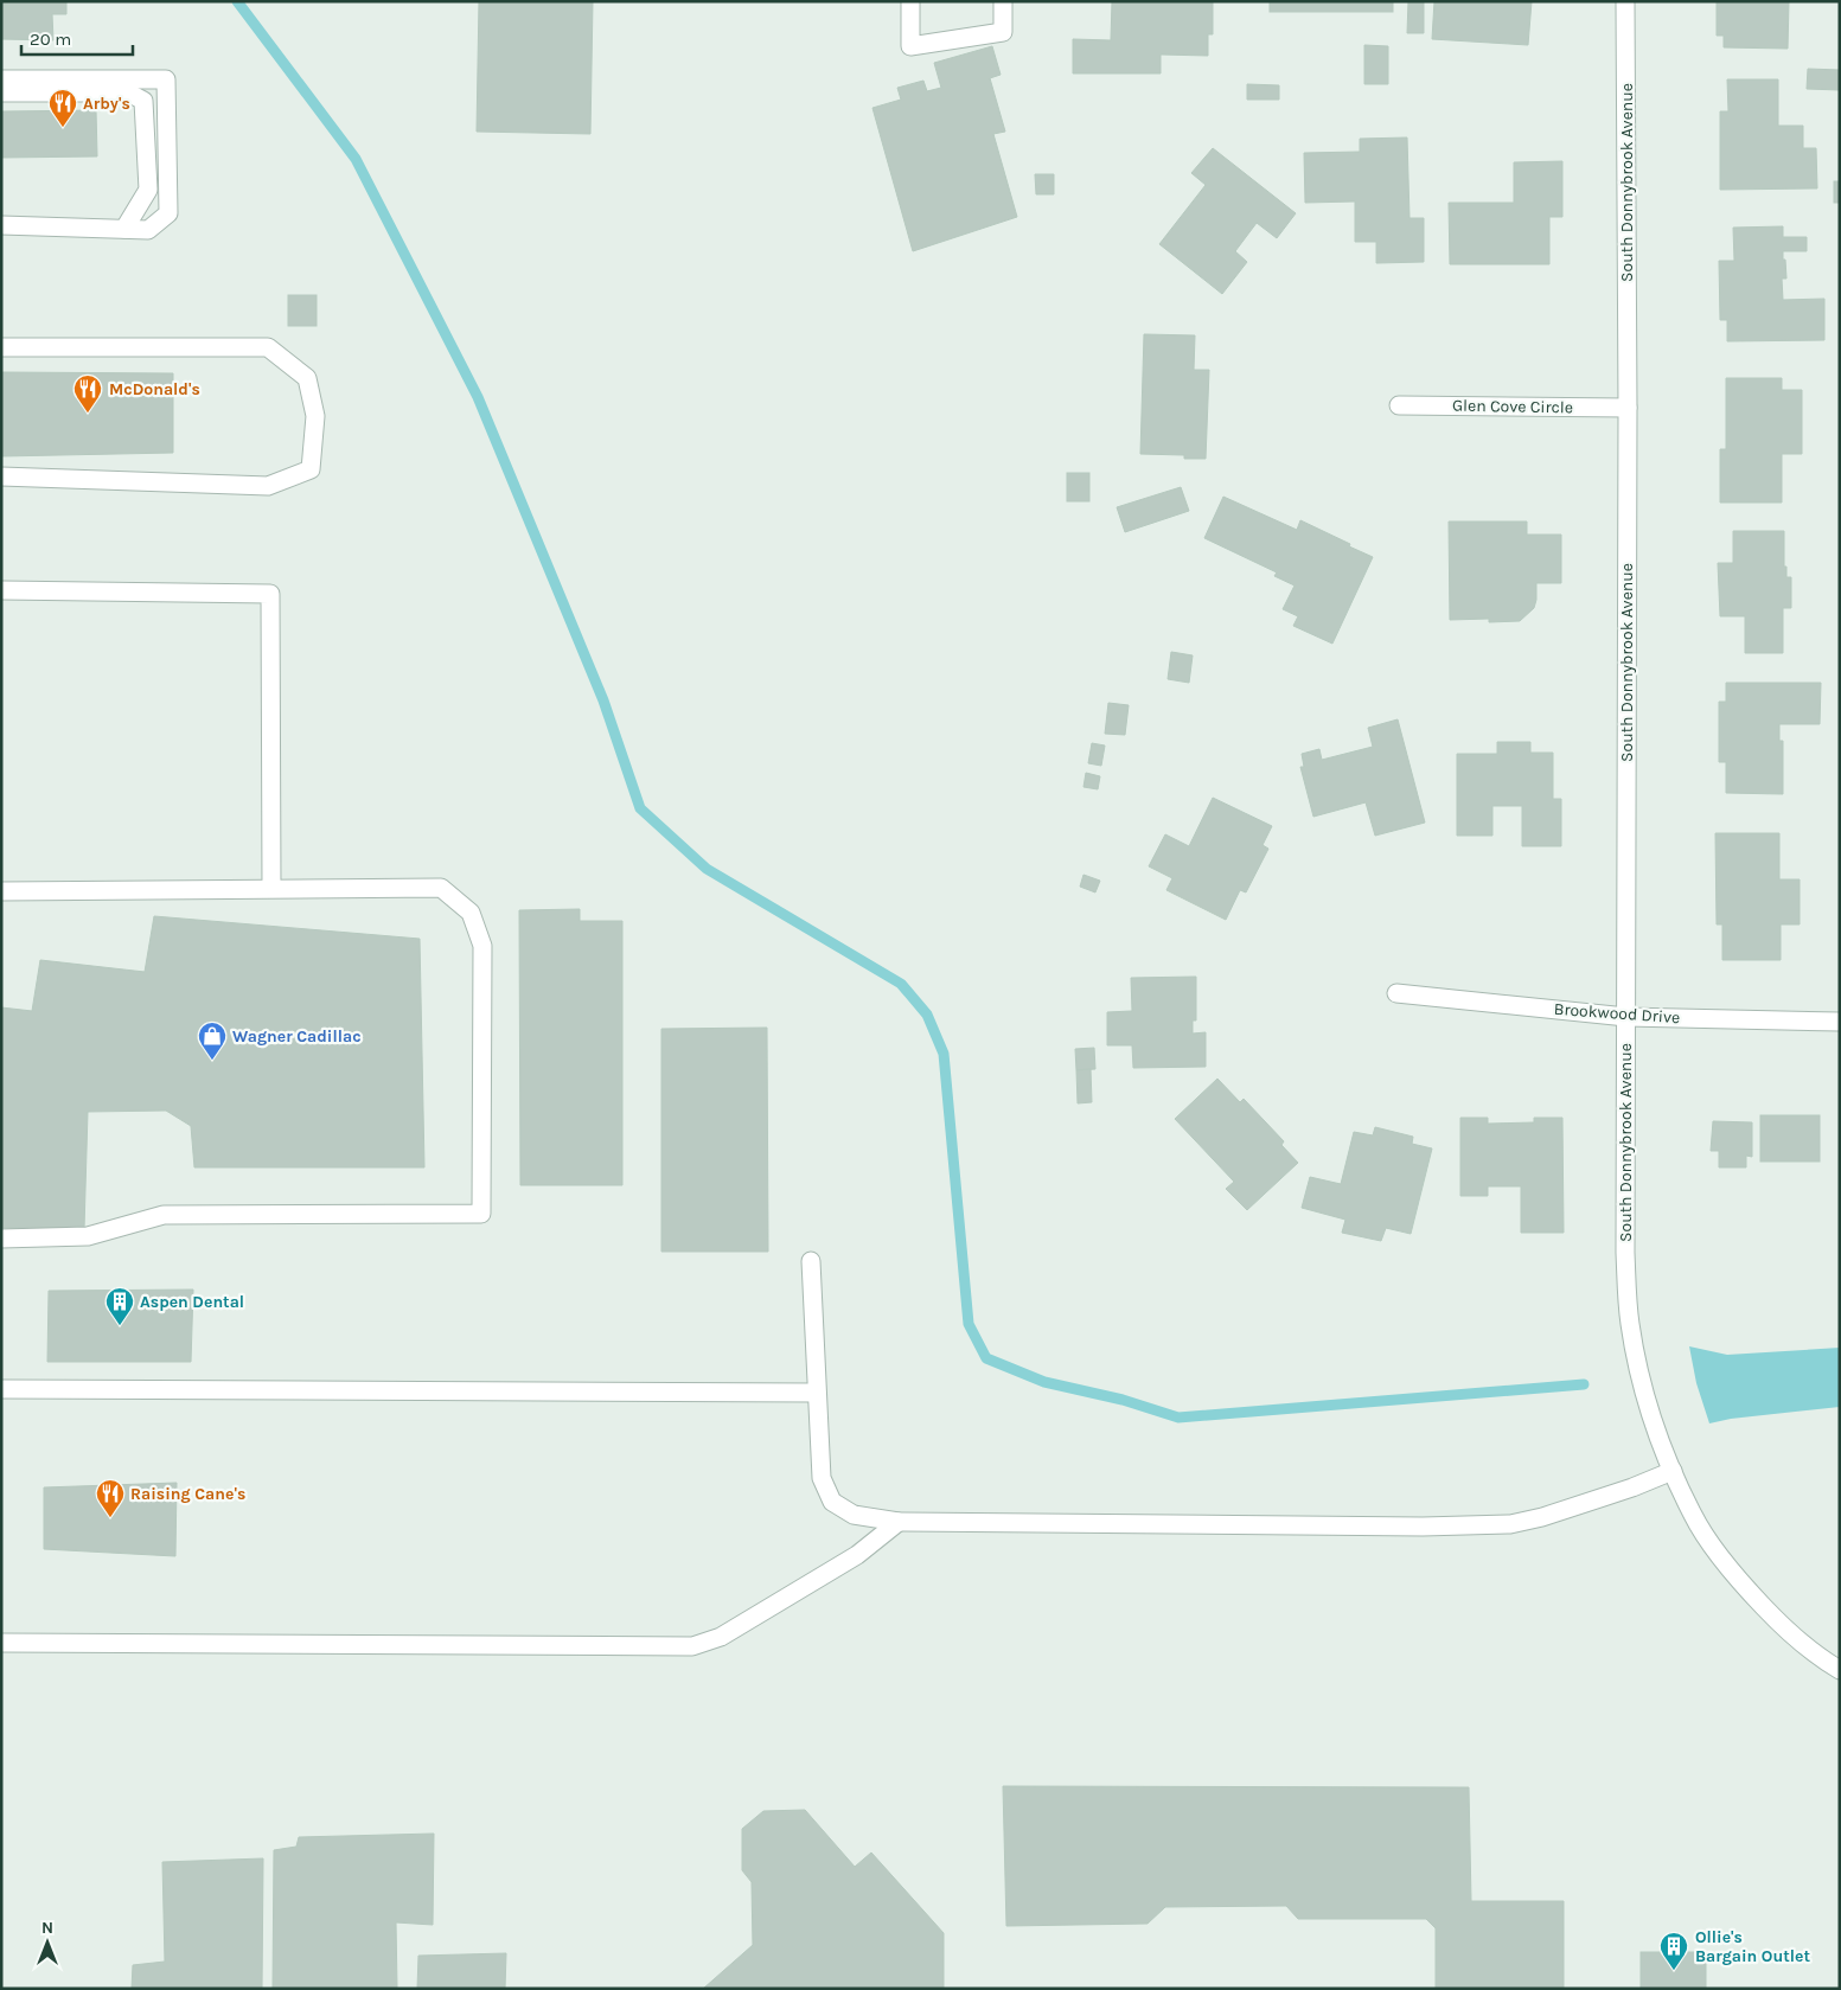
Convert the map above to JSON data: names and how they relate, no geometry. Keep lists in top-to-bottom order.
{
  "streets": {
    "street": ["South Donnybrook Avenue", "Glen Cove Circle", "Brookwood Drive"]
  },
  "crossings": [
    ["South Donnybrook Avenue", "Glen Cove Circle"],
    ["South Donnybrook Avenue", "Brookwood Drive"]
  ],
  "places": {
    "restaurant": ["Arby's", "McDonald's", "Raising Cane's"],
    "shop": ["Wagner Cadillac"],
    "building": ["Aspen Dental", "Ollie's Bargain Outlet"]
  },
  "scale_bar": "20 m",
  "north": "top"
}
